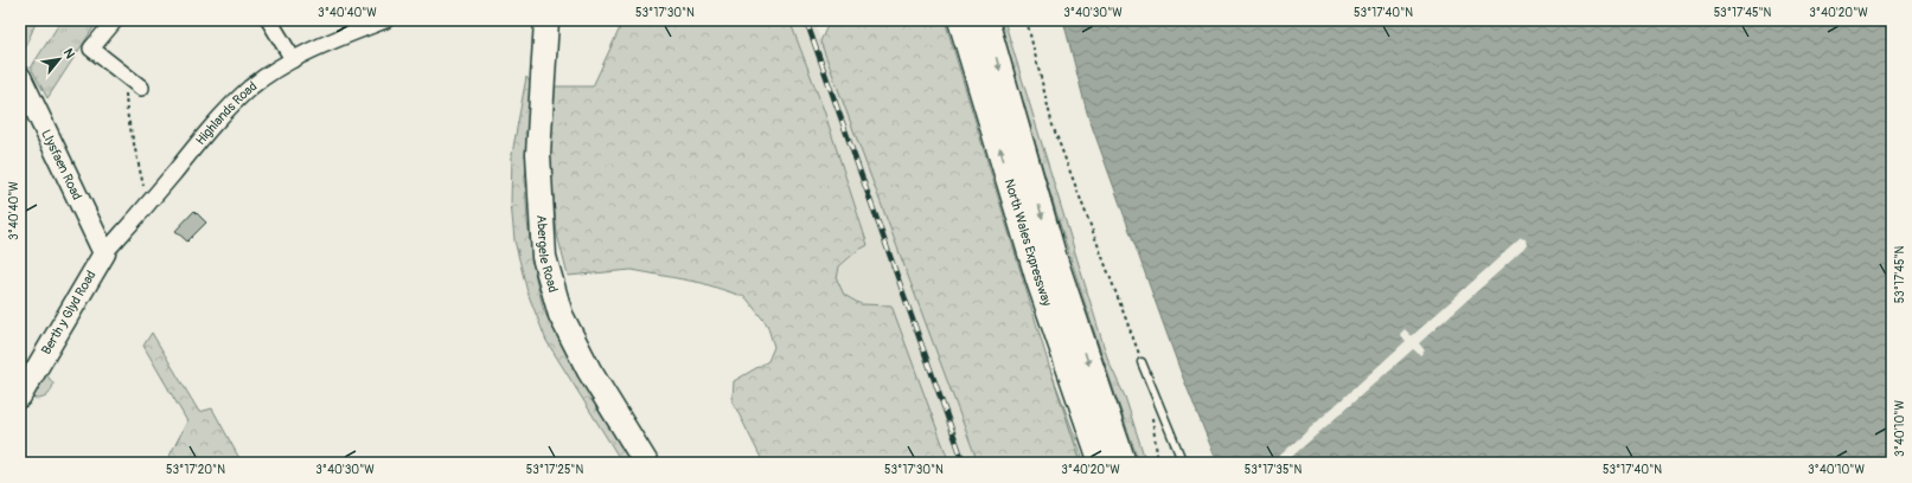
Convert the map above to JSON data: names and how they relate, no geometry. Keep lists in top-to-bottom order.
{
  "streets": {
    "highway": ["North Wales Expressway"],
    "main road": ["Abergele Road"],
    "street": ["Highlands Road", "Llysfaen Road", "Berth y Glyd Road"]
  },
  "crossings": [
    ["Highlands Road", "Llysfaen Road"],
    ["Highlands Road", "Berth y Glyd Road"],
    ["Llysfaen Road", "Berth y Glyd Road"]
  ],
  "north": "top right",
  "coordinates": [
    "3°40'40\"W",
    "53°17'30\"N",
    "3°40'30\"W",
    "53°17'40\"N",
    "53°17'45\"N",
    "3°40'20\"W",
    "3°40'10\"W",
    "53°17'20\"N",
    "53°17'25\"N",
    "53°17'35\"N"
  ]
}
